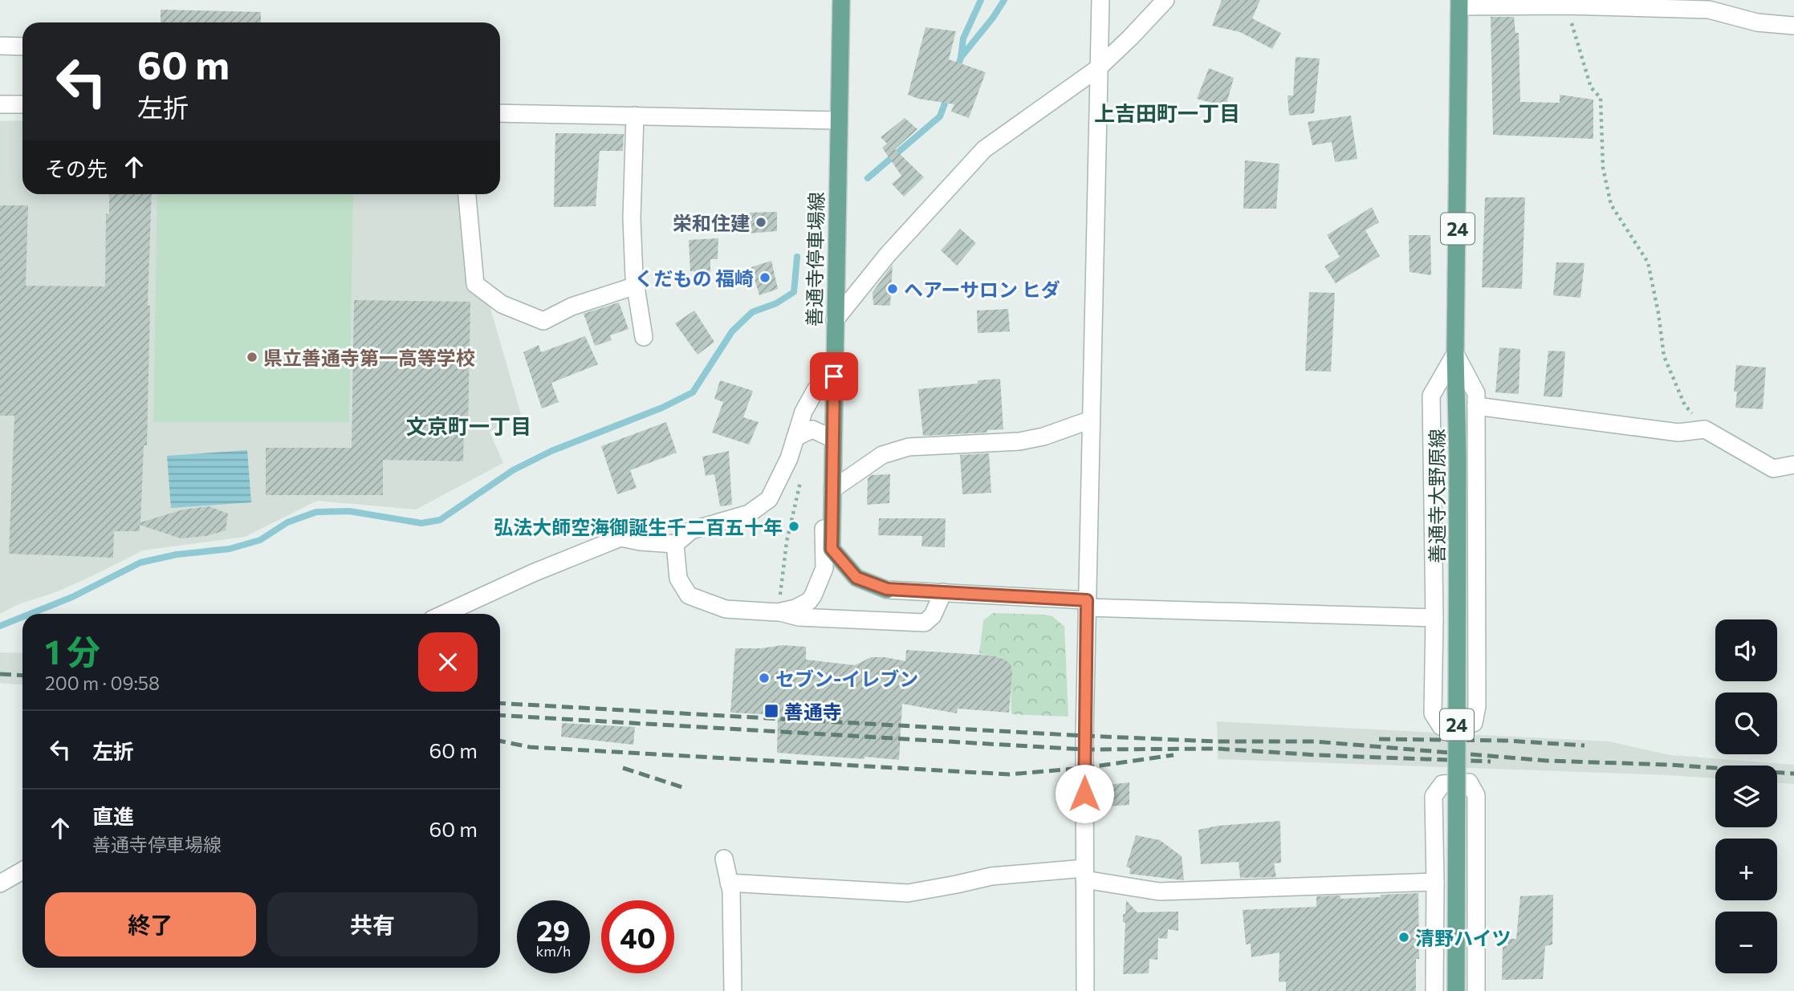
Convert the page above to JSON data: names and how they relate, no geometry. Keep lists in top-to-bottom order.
{
  "streets": {
    "main road": ["24", "善通寺停車場線", "善通寺大野原線"]
  },
  "districts": ["上吉田町一丁目", "文京町一丁目"],
  "places": {
    "other": [
      "栄和住建",
      "くだもの 福崎",
      "ヘアーサロン ヒダ",
      "県立善通寺第一高等学校",
      "弘法大師空海御誕生千二百五十年",
      "セブン-イレブン",
      "清野ハイツ"
    ],
    "transit": ["善通寺"]
  },
  "page": {
    "turn": ["60 m", "左折"],
    "then": "その先",
    "heading": ["1 分", "200 m · 09:58"],
    "map_buttons": ["+", "−"],
    "list": [
      {
        "name": "左折",
        "value": "60 m"
      },
      {
        "name": "直進",
        "note": "善通寺停車場線",
        "value": "60 m"
      }
    ],
    "buttons": ["終了", "共有"],
    "speed": "29 km/h",
    "limit": "40"
  }
}
